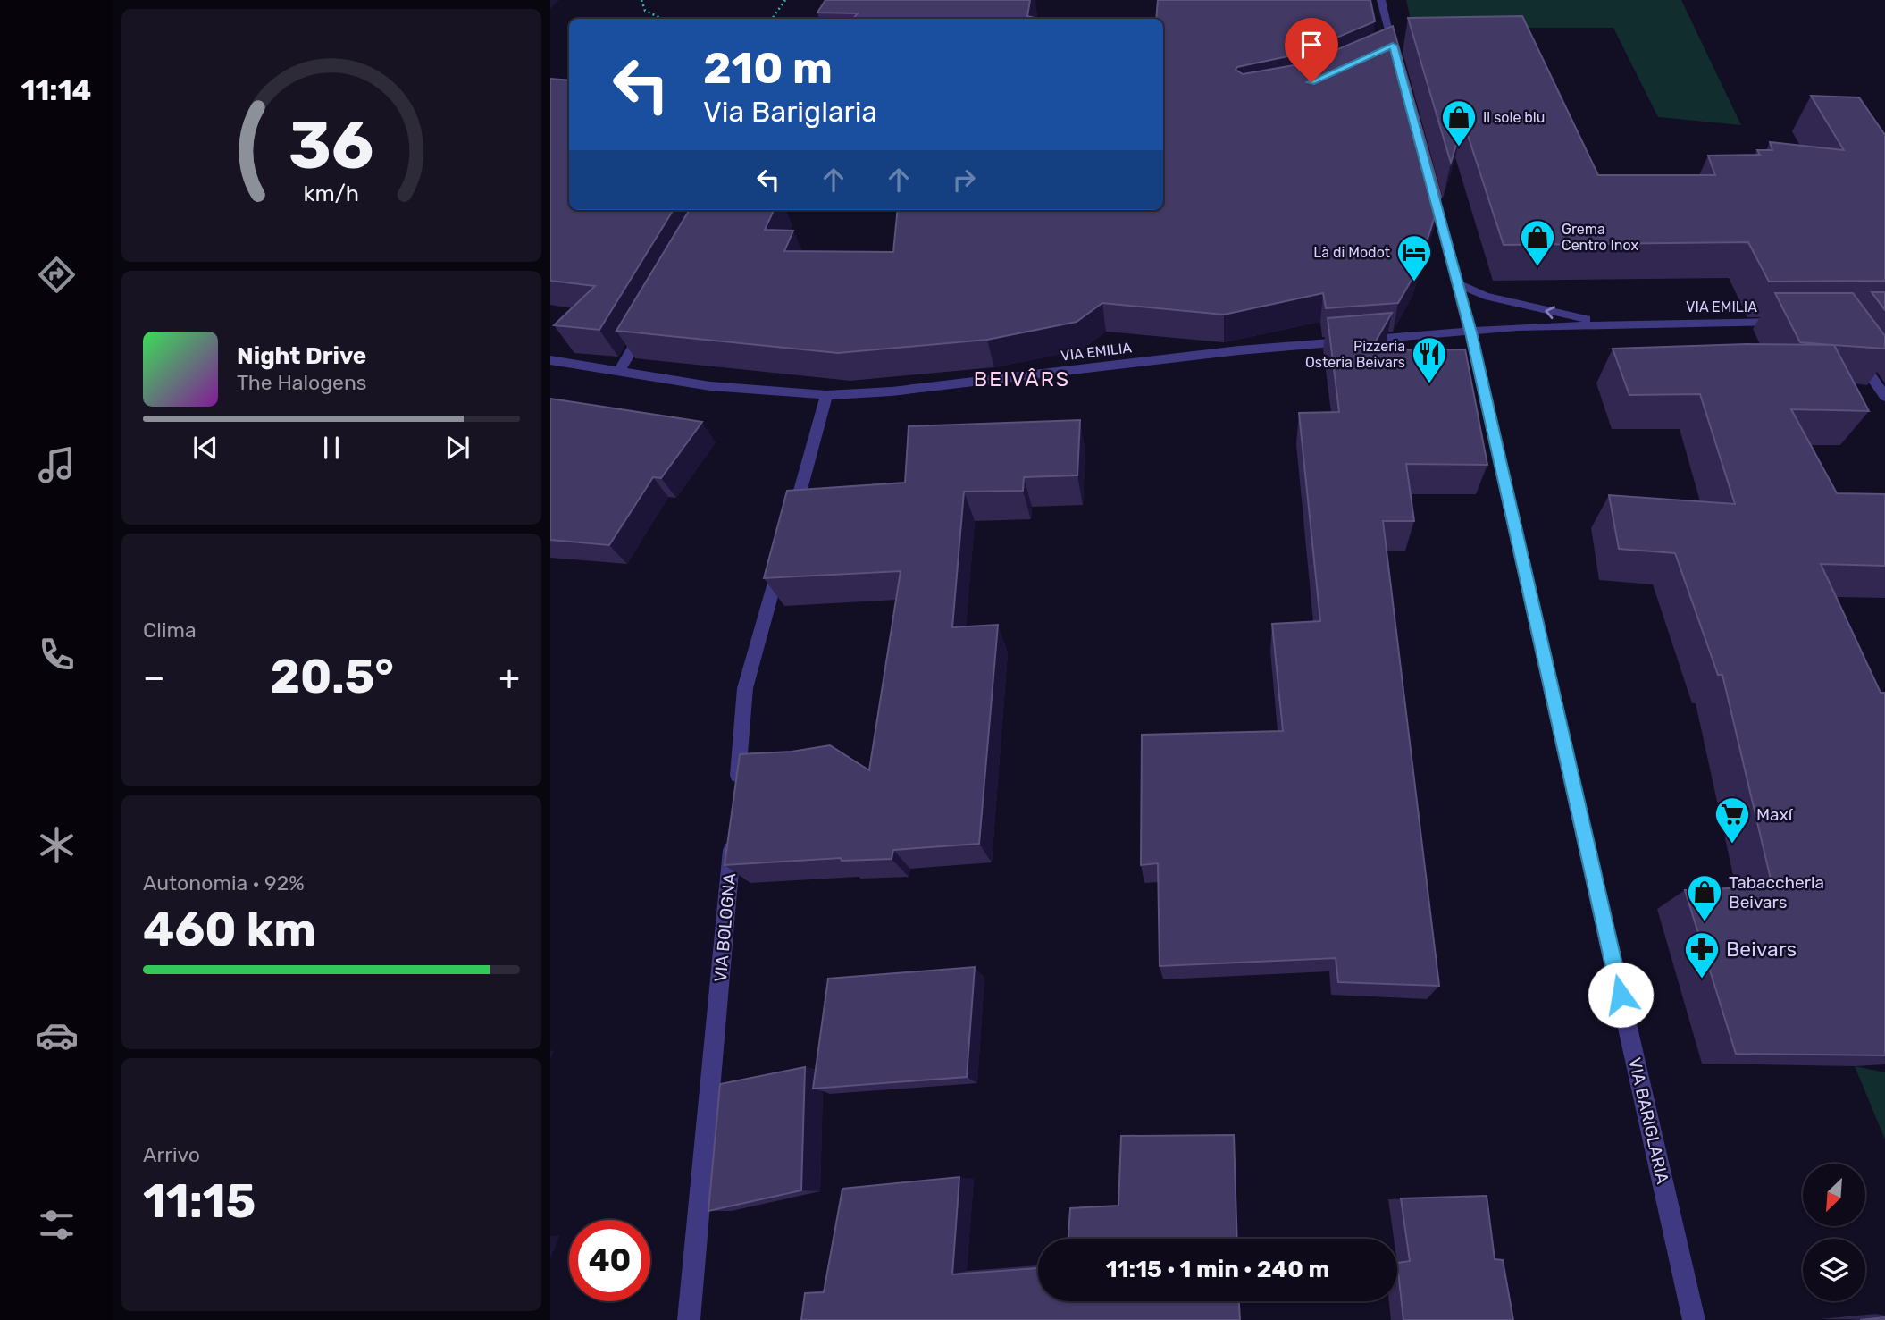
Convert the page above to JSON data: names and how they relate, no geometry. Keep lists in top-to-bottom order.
{
  "streets": {
    "street": ["VIA EMILIA", "VIA BOLOGNA", "VIA BARIGLARIA"]
  },
  "crossings": [
    ["VIA EMILIA", "VIA BARIGLARIA"]
  ],
  "districts": ["BEIVÂRS"],
  "places": {
    "shop": ["Il sole blu", "Grema Centro Inox", "Tabaccheria Beivars"],
    "hotel": ["Là di Modot"],
    "restaurant": ["Pizzeria Osteria Beivars"],
    "supermarket": ["Maxí"],
    "pharmacy": ["Beivars"]
  },
  "north": "bottom left",
  "page": {
    "tabs": "11:14",
    "turn": ["210 m", "Via Bariglaria"],
    "song": ["Night Drive", "The Halogens"],
    "tile": [
      "Clima",
      ["Autonomia · 92%", "460 km"],
      ["Arrivo", "11:15"]
    ],
    "heat": ["−", "20.5°", "+"],
    "limit": "40",
    "trip": "11:15 · 1 min · 240 m",
    "gauge": ["36", "km/h"]
  }
}
